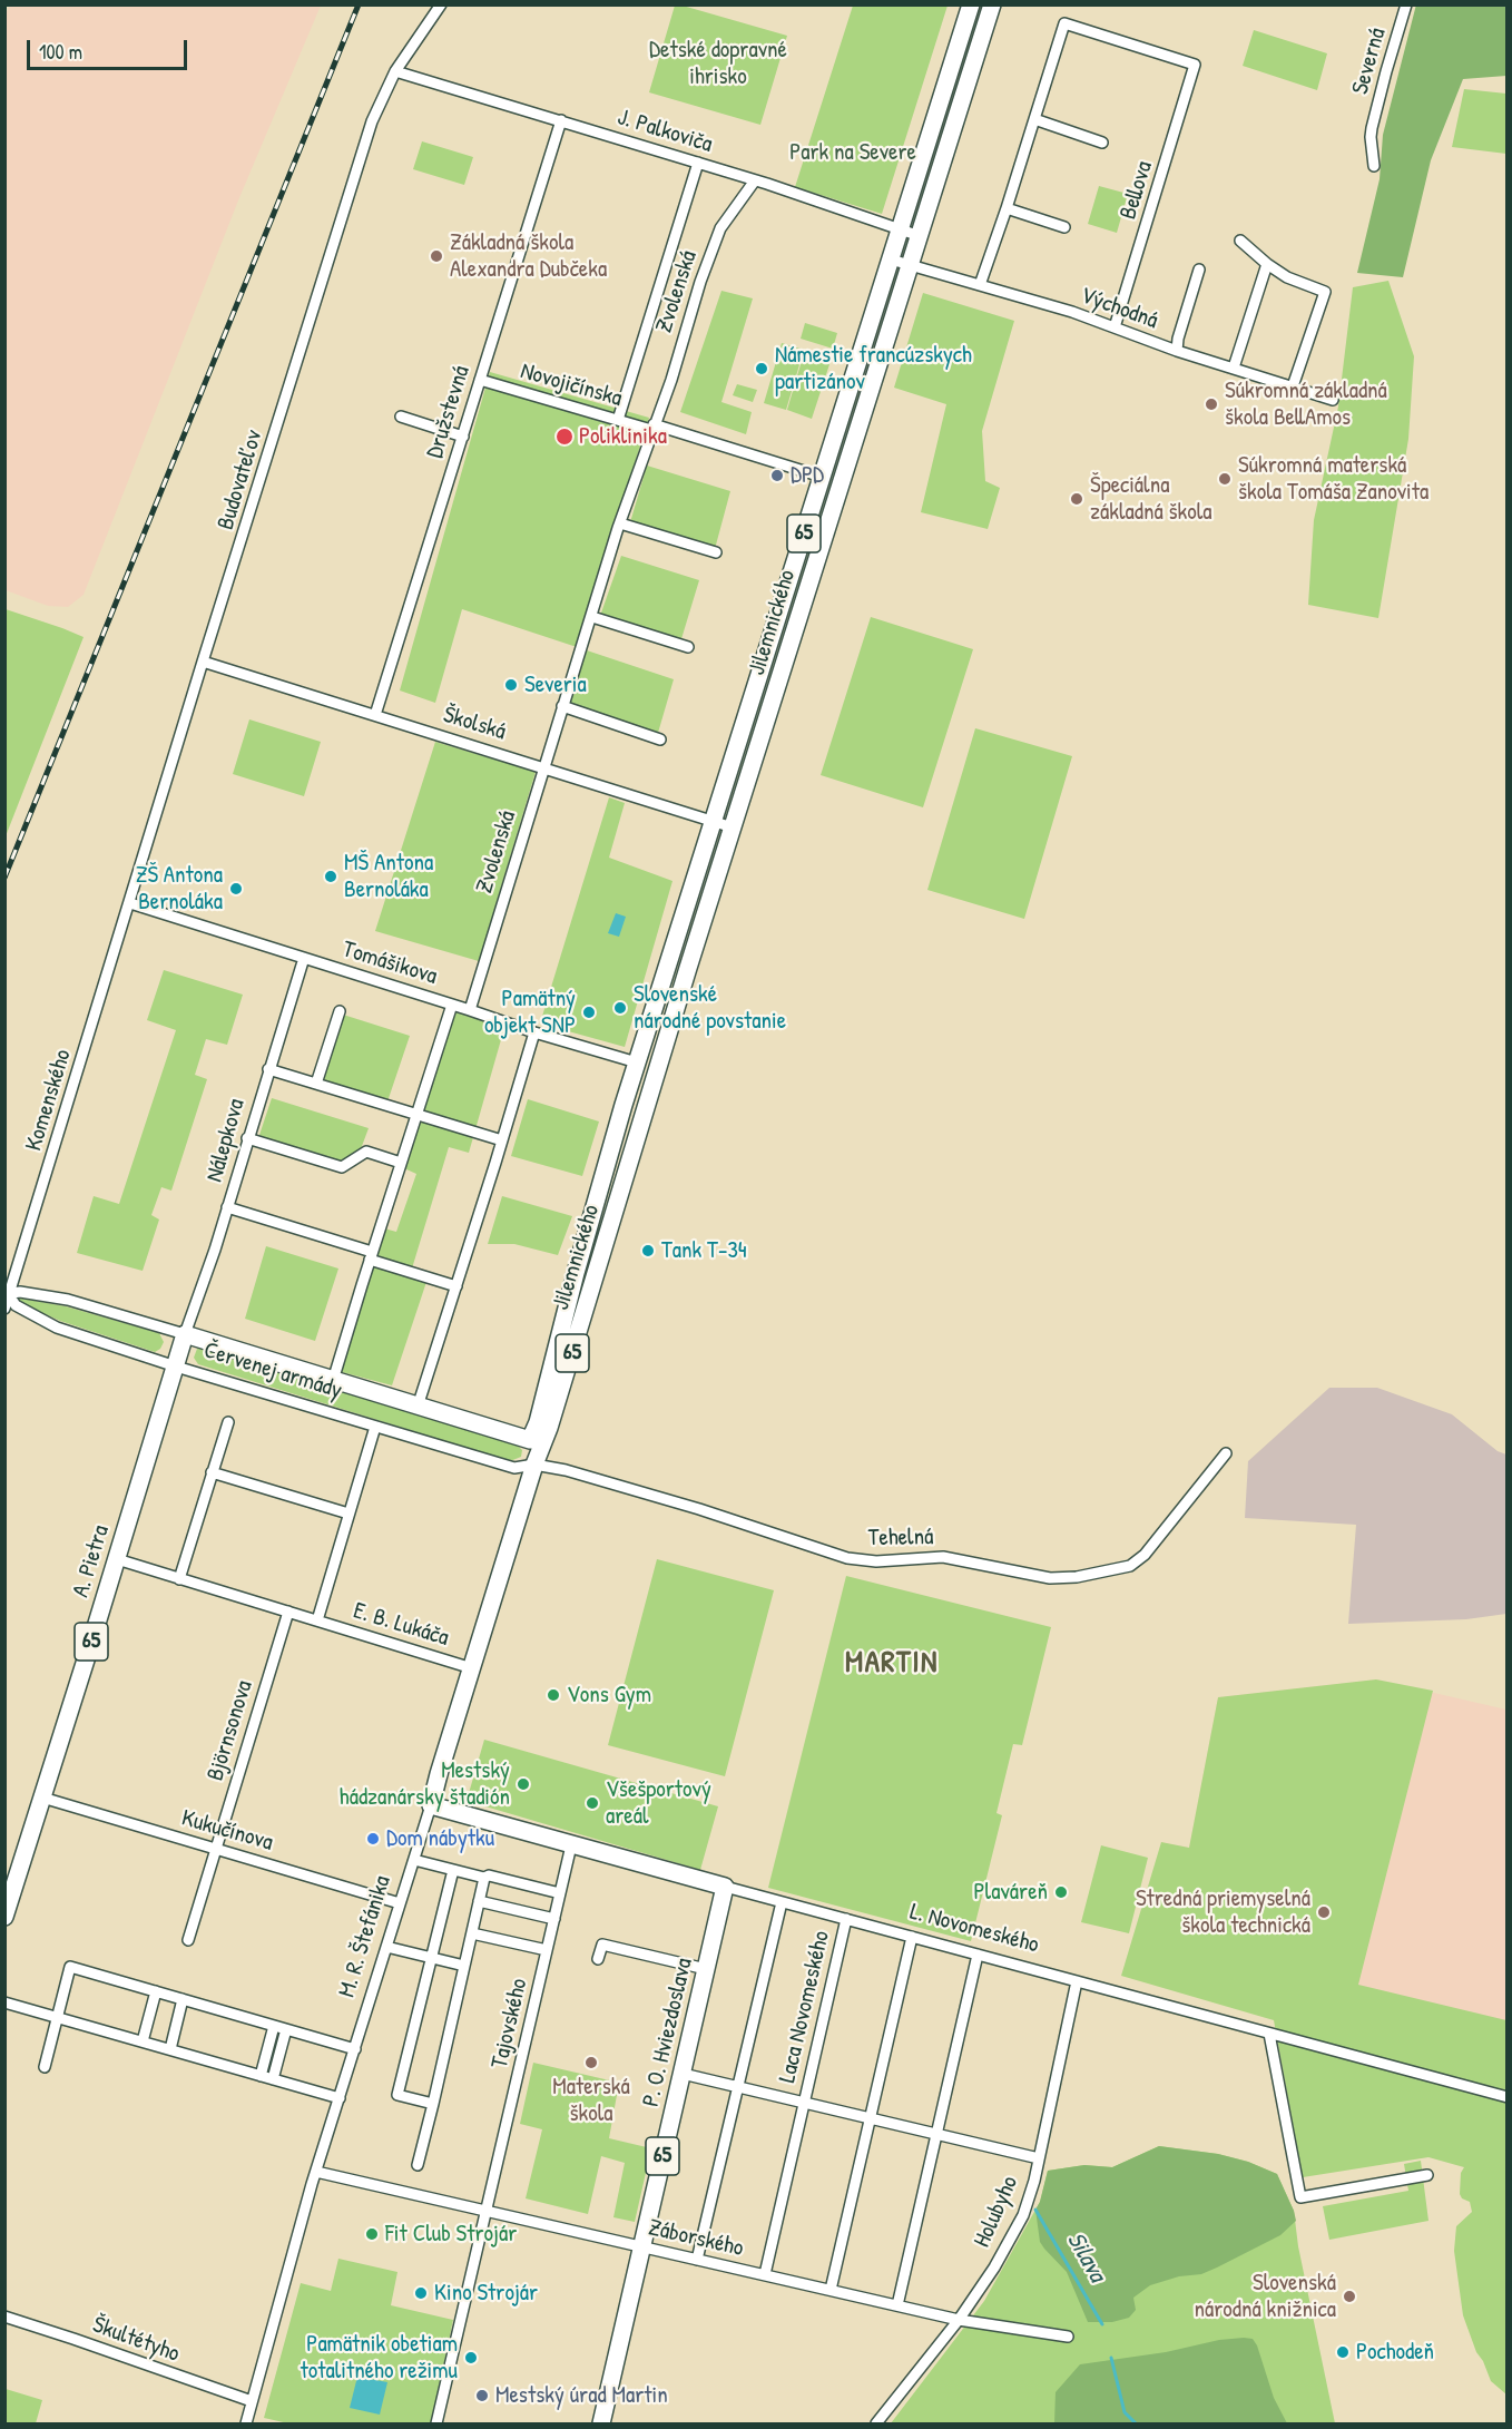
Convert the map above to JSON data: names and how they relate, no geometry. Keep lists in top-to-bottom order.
{
  "streets": {
    "main road": [
      "65",
      "Jilemnického",
      "Červenej armády",
      "A. Pietra",
      "L. Novomeského",
      "M. R. Štefánika",
      "P. O. Hviezdoslava"
    ],
    "street": [
      "Severná",
      "J. Palkoviča",
      "Bellova",
      "Zvolenská",
      "Východná",
      "Novojičínska",
      "Družstevná",
      "Budovateľov",
      "Školská",
      "Tomášikova",
      "Komenského",
      "Nálepkova",
      "Tehelná",
      "E. B. Lukáča",
      "Björnsonova",
      "Kukučínova",
      "Laca Novomeského",
      "Tajovského",
      "Holubyho",
      "Záborského",
      "Škultétyho"
    ]
  },
  "crossings": [
    ["J. Palkoviča", "Zvolenská"],
    ["J. Palkoviča", "Družstevná"],
    ["J. Palkoviča", "Budovateľov"],
    ["J. Palkoviča", "Jilemnického"],
    ["Bellova", "Východná"],
    ["Zvolenská", "Novojičínska"],
    ["Zvolenská", "Školská"],
    ["Zvolenská", "Tomášikova"],
    ["Východná", "Jilemnického"],
    ["Novojičínska", "Družstevná"],
    ["Družstevná", "Školská"],
    ["Budovateľov", "Školská"],
    ["Budovateľov", "Tomášikova"],
    ["Budovateľov", "Komenského"],
    ["Jilemnického", "Školská"],
    ["Jilemnického", "Tomášikova"],
    ["Jilemnického", "Červenej armády"],
    ["Jilemnického", "Tehelná"],
    ["Jilemnického", "M. R. Štefánika"],
    ["Tomášikova", "Komenského"],
    ["Tomášikova", "Nálepkova"],
    ["Komenského", "Červenej armády"],
    ["Nálepkova", "Červenej armády"],
    ["Nálepkova", "A. Pietra"],
    ["Červenej armády", "Tehelná"],
    ["Červenej armády", "A. Pietra"],
    ["Červenej armády", "E. B. Lukáča"],
    ["Červenej armády", "M. R. Štefánika"],
    ["Tehelná", "M. R. Štefánika"],
    ["A. Pietra", "E. B. Lukáča"],
    ["A. Pietra", "Kukučínova"],
    ["E. B. Lukáča", "Björnsonova"],
    ["E. B. Lukáča", "M. R. Štefánika"],
    ["Björnsonova", "Kukučínova"],
    ["Kukučínova", "M. R. Štefánika"],
    ["L. Novomeského", "M. R. Štefánika"],
    ["L. Novomeského", "Laca Novomeského"],
    ["L. Novomeského", "Tajovského"],
    ["L. Novomeského", "P. O. Hviezdoslava"],
    ["L. Novomeského", "Holubyho"],
    ["M. R. Štefánika", "Záborského"],
    ["M. R. Štefánika", "Škultétyho"],
    ["Laca Novomeského", "Záborského"],
    ["Tajovského", "Záborského"],
    ["P. O. Hviezdoslava", "Záborského"],
    ["Holubyho", "Záborského"]
  ],
  "districts": ["MARTIN"],
  "water": ["Silava"],
  "parks": ["Detské dopravné ihrisko", "Park na Severe"],
  "places": [
    "Základná škola Alexandra Dubčeka",
    "Námestie francúzskych partizánov",
    "Súkromná základná škola BellAmos",
    "Poliklinika",
    "DPD",
    "Súkromná materská škola Tomáša Zanovita",
    "Špeciálna základná škola",
    "Severia",
    "MŠ Antona Bernoláka",
    "ZŠ Antona Bernoláka",
    "Slovenské národné povstanie",
    "Pamätný objekt SNP",
    "Tank T-34",
    "Vons Gym",
    "Mestský hádzanársky štadión",
    "Všešportový areál",
    "Dom nábytku",
    "Plaváreň",
    "Stredná priemyselná škola technická",
    "Materská škola",
    "Fit Club Strojár",
    "Kino Strojár",
    "Slovenská národná knižnica",
    "Pochodeň",
    "Pamätnik obetiam totalitného režimu",
    "Mestský úrad Martin"
  ],
  "scale_bar": "100 m"
}
